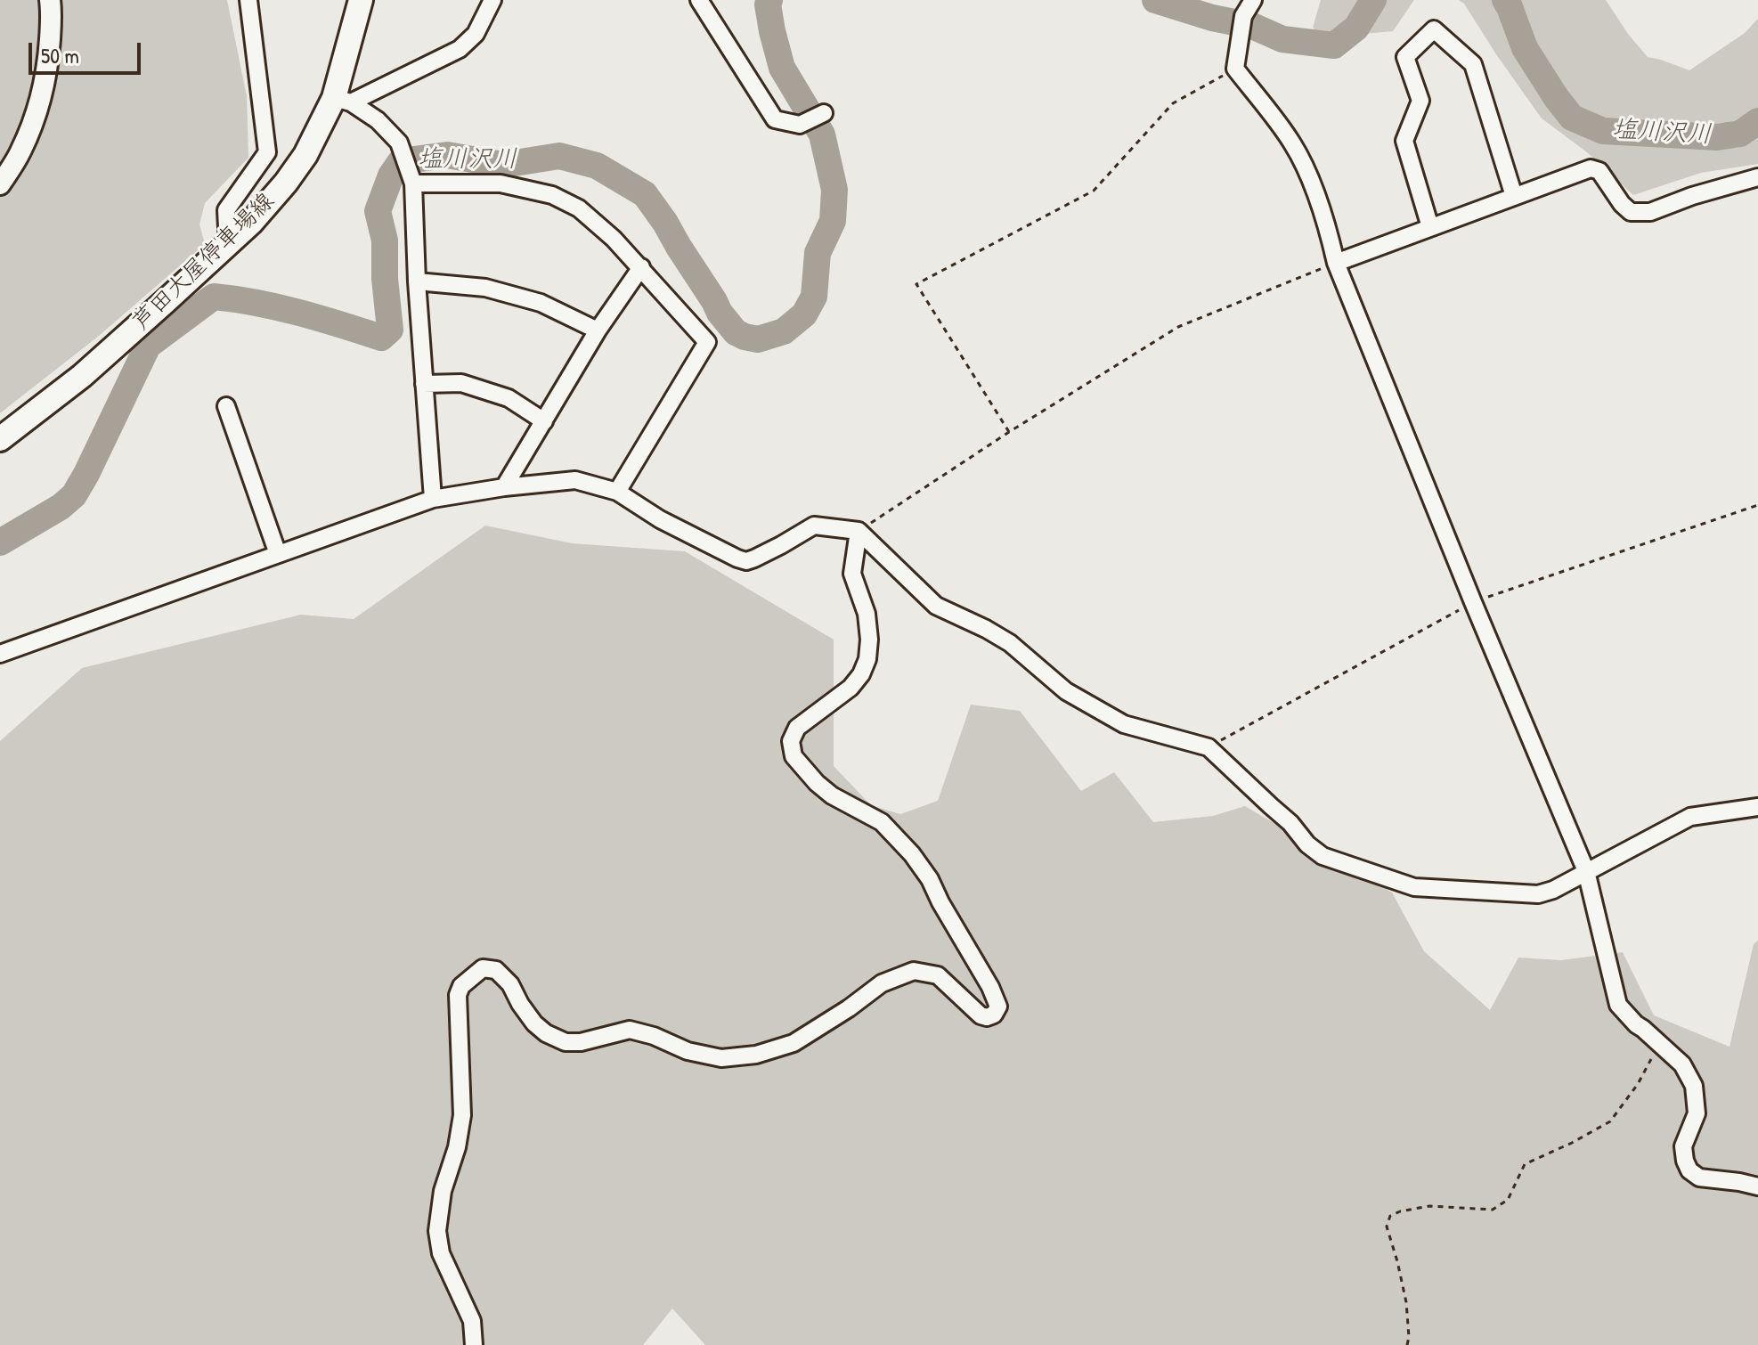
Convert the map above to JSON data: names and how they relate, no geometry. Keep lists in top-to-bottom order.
{
  "streets": {
    "main road": ["芦田大屋停車場線"]
  },
  "water": ["塩川沢川"],
  "scale_bar": "50 m"
}
